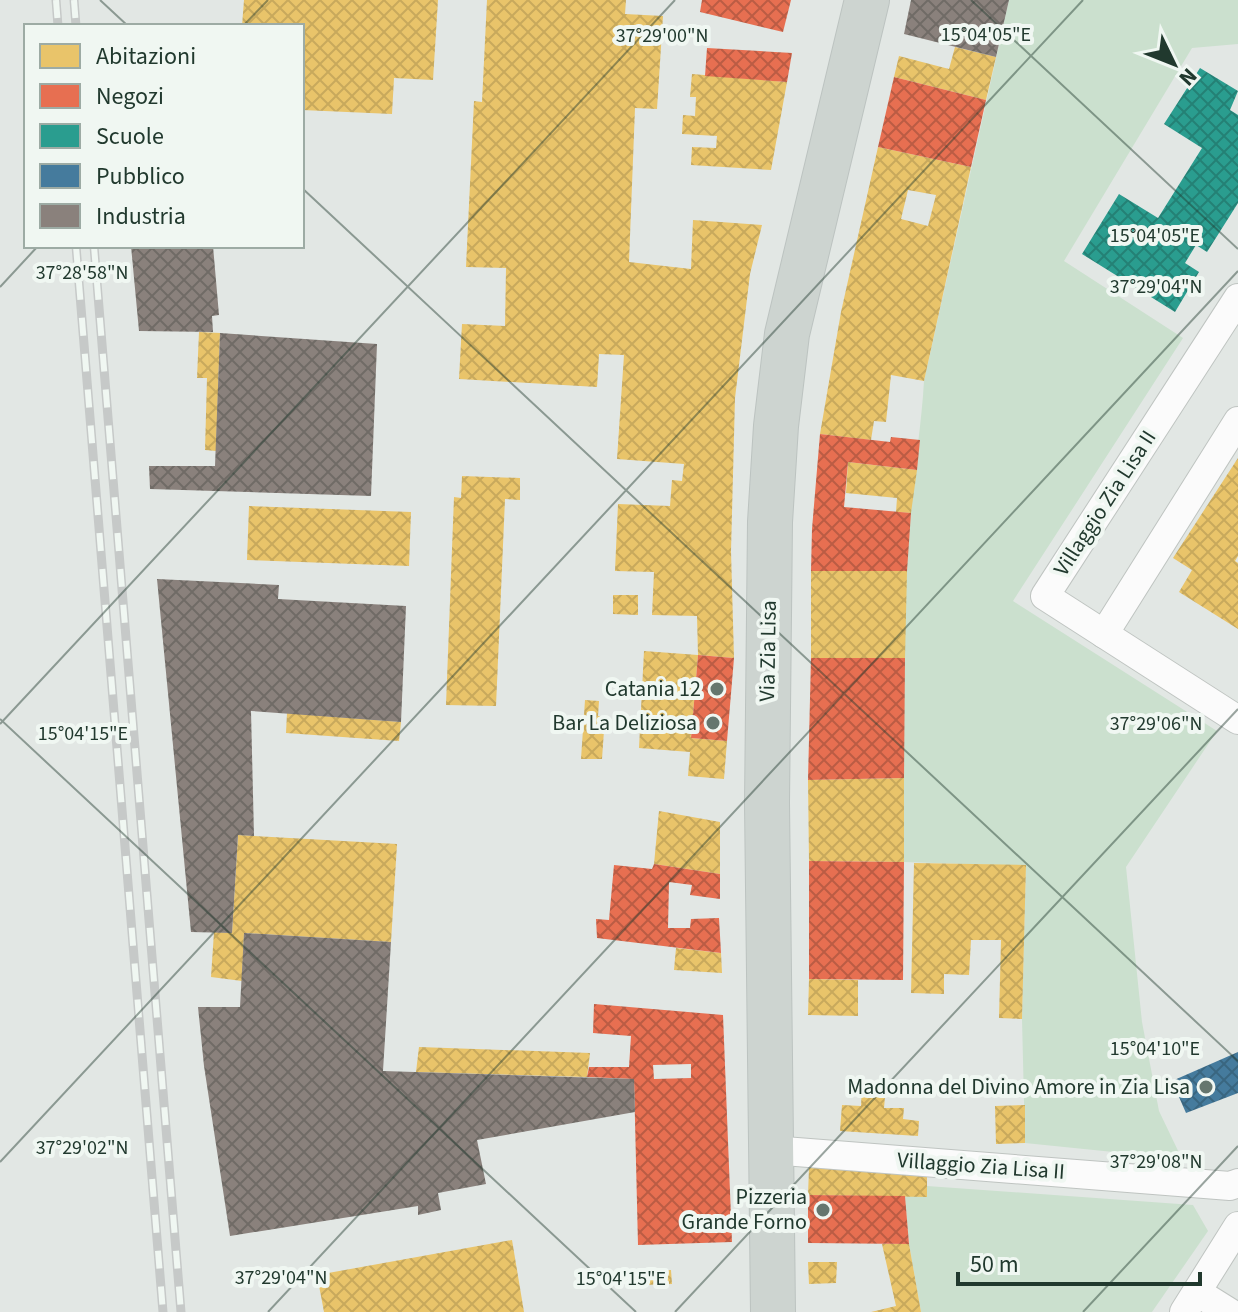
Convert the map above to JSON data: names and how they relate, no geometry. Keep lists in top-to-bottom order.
{
  "streets": {
    "main road": ["Via Zia Lisa"],
    "street": ["Villaggio Zia Lisa II"]
  },
  "crossings": [
    ["Villaggio Zia Lisa II", "Via Zia Lisa"]
  ],
  "places": [
    "Catania 12",
    "Bar La Deliziosa",
    "Madonna del Divino Amore in Zia Lisa",
    "Pizzeria Grande Forno"
  ],
  "legend": [
    "Abitazioni",
    "Negozi",
    "Scuole",
    "Pubblico",
    "Industria"
  ],
  "scale_bar": "50 m",
  "north": "bottom right",
  "coordinates": [
    "15°04'05\"E",
    "37°29'00\"N",
    "37°28'58\"N",
    "37°29'04\"N",
    "37°29'06\"N",
    "15°04'15\"E",
    "15°04'10\"E",
    "37°29'02\"N",
    "37°29'08\"N"
  ]
}
